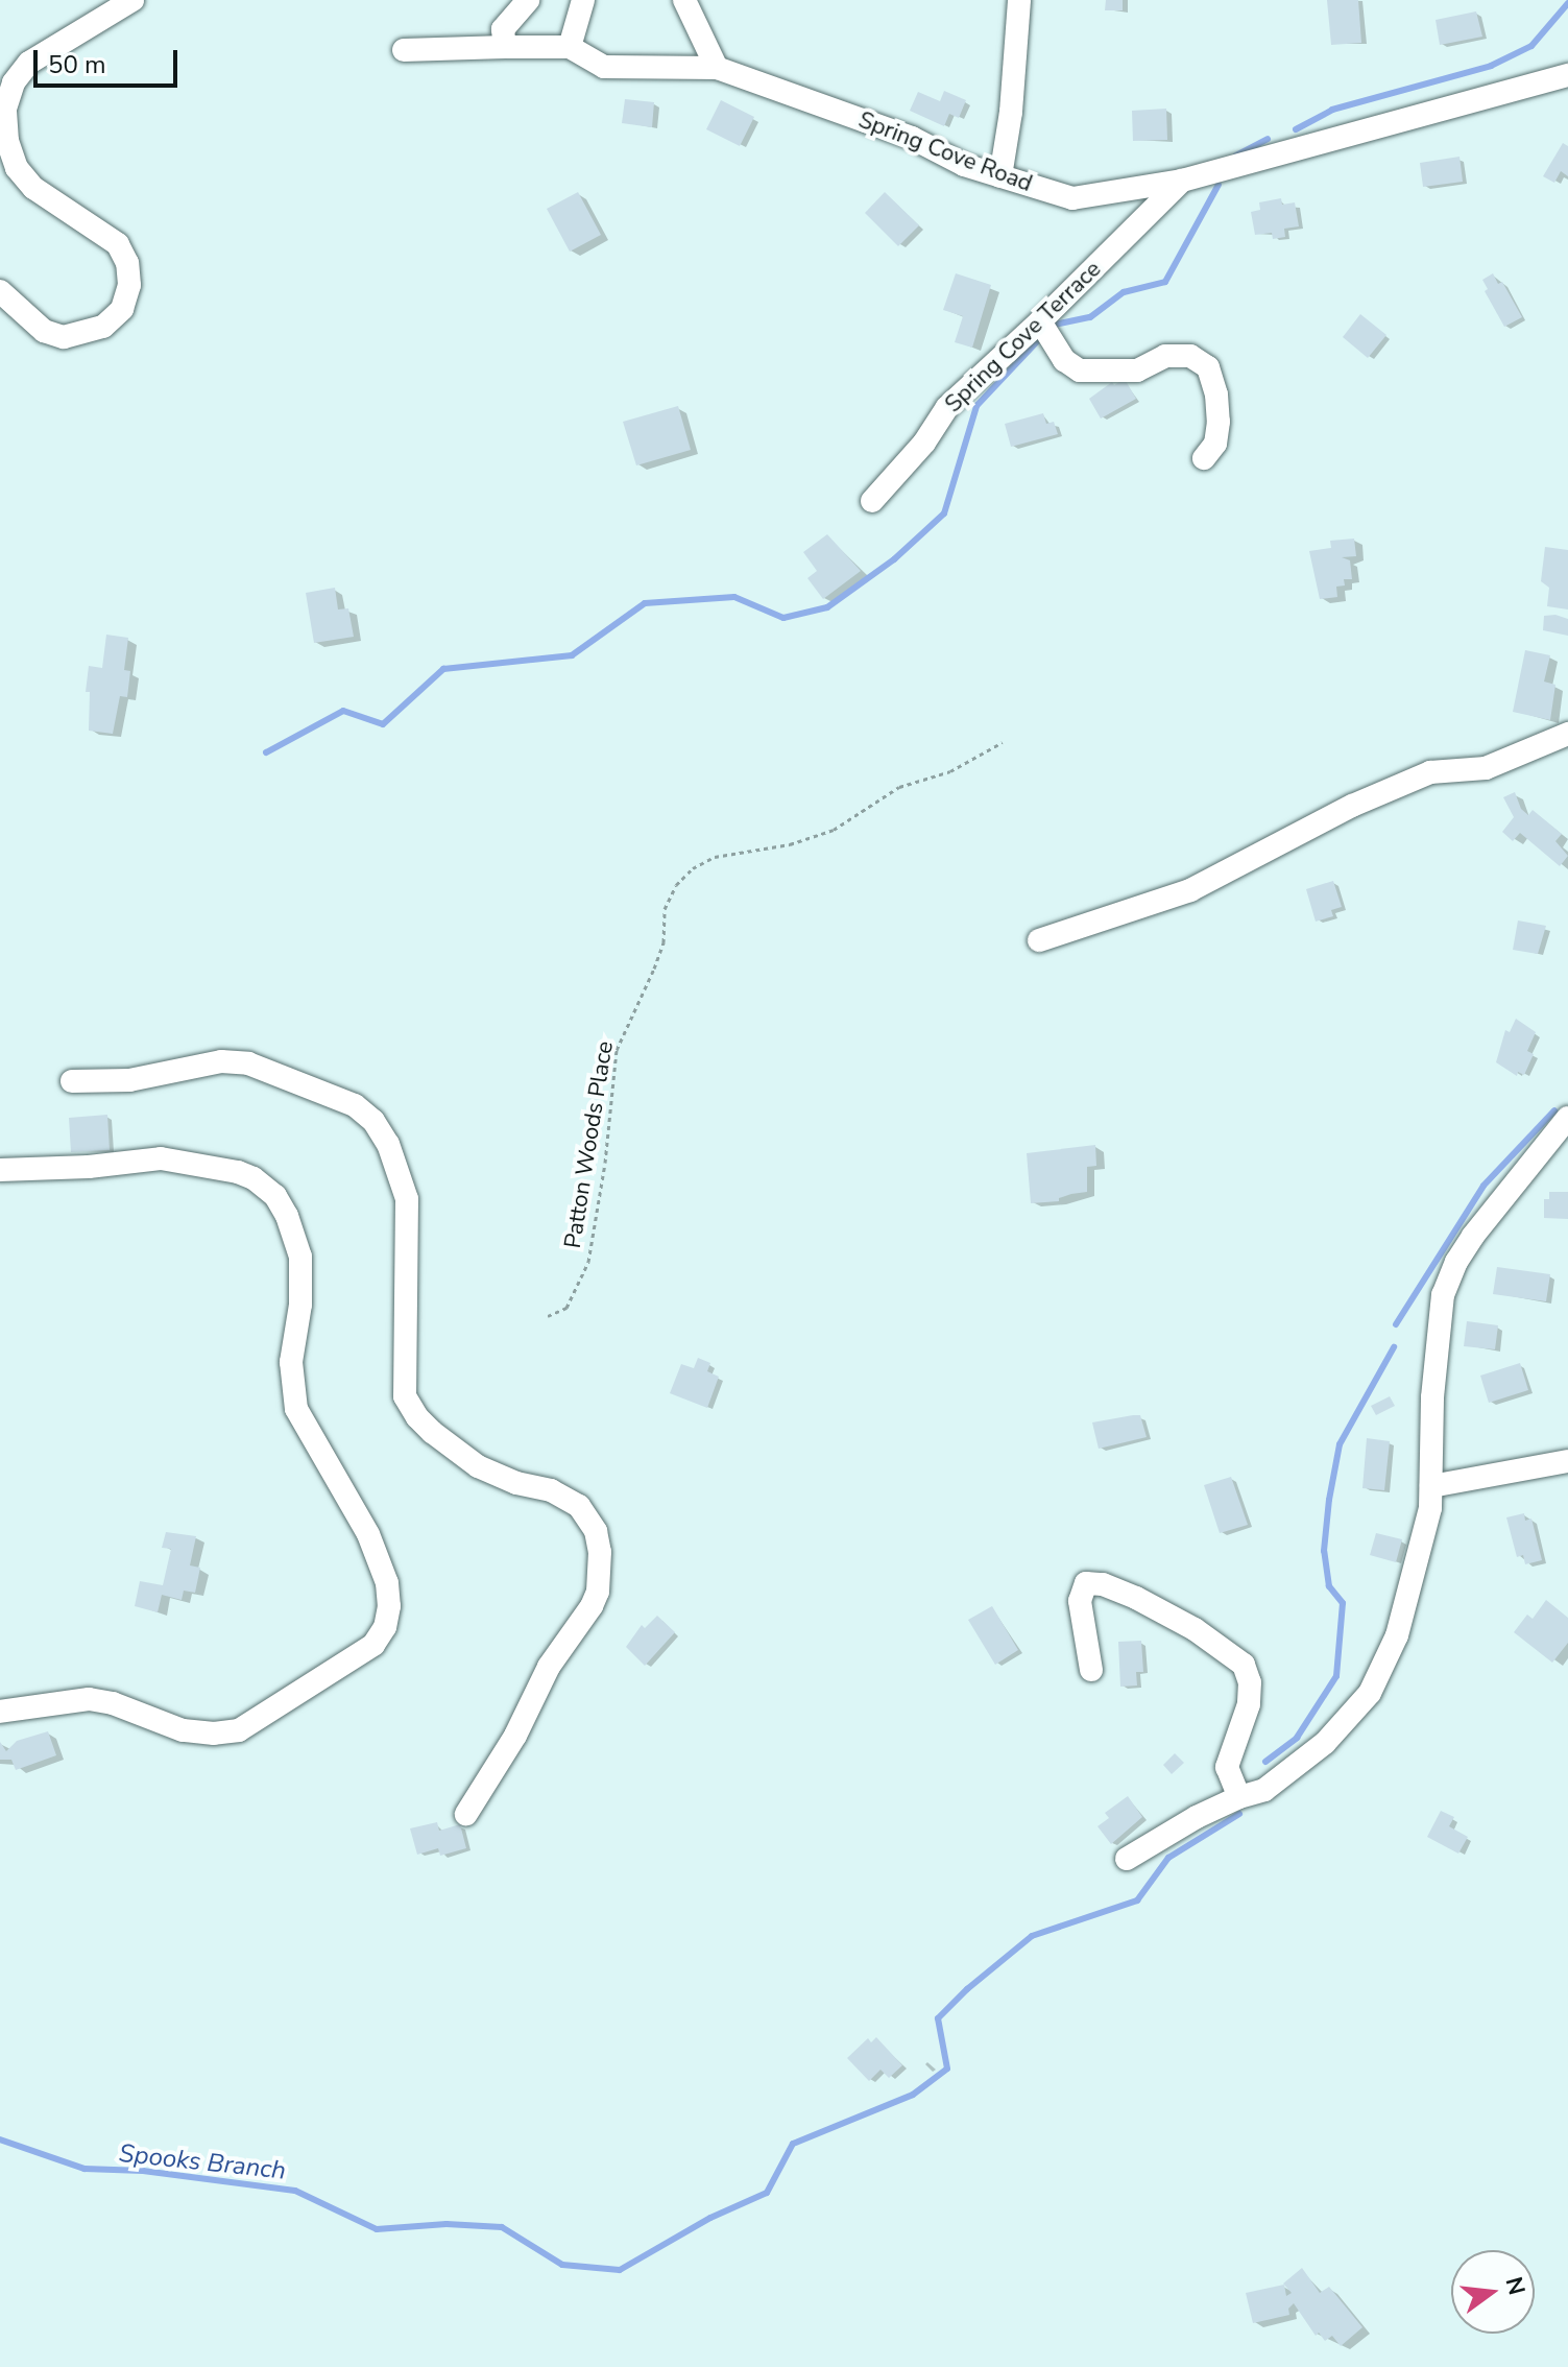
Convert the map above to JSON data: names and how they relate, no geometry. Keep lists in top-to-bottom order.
{
  "streets": {
    "street": ["Spring Cove Road", "Spring Cove Terrace"],
    "path": ["Patton Woods Place"]
  },
  "crossings": [
    ["Spring Cove Road", "Spring Cove Terrace"]
  ],
  "water": ["Spooks Branch"],
  "scale_bar": "50 m",
  "north": "right"
}
